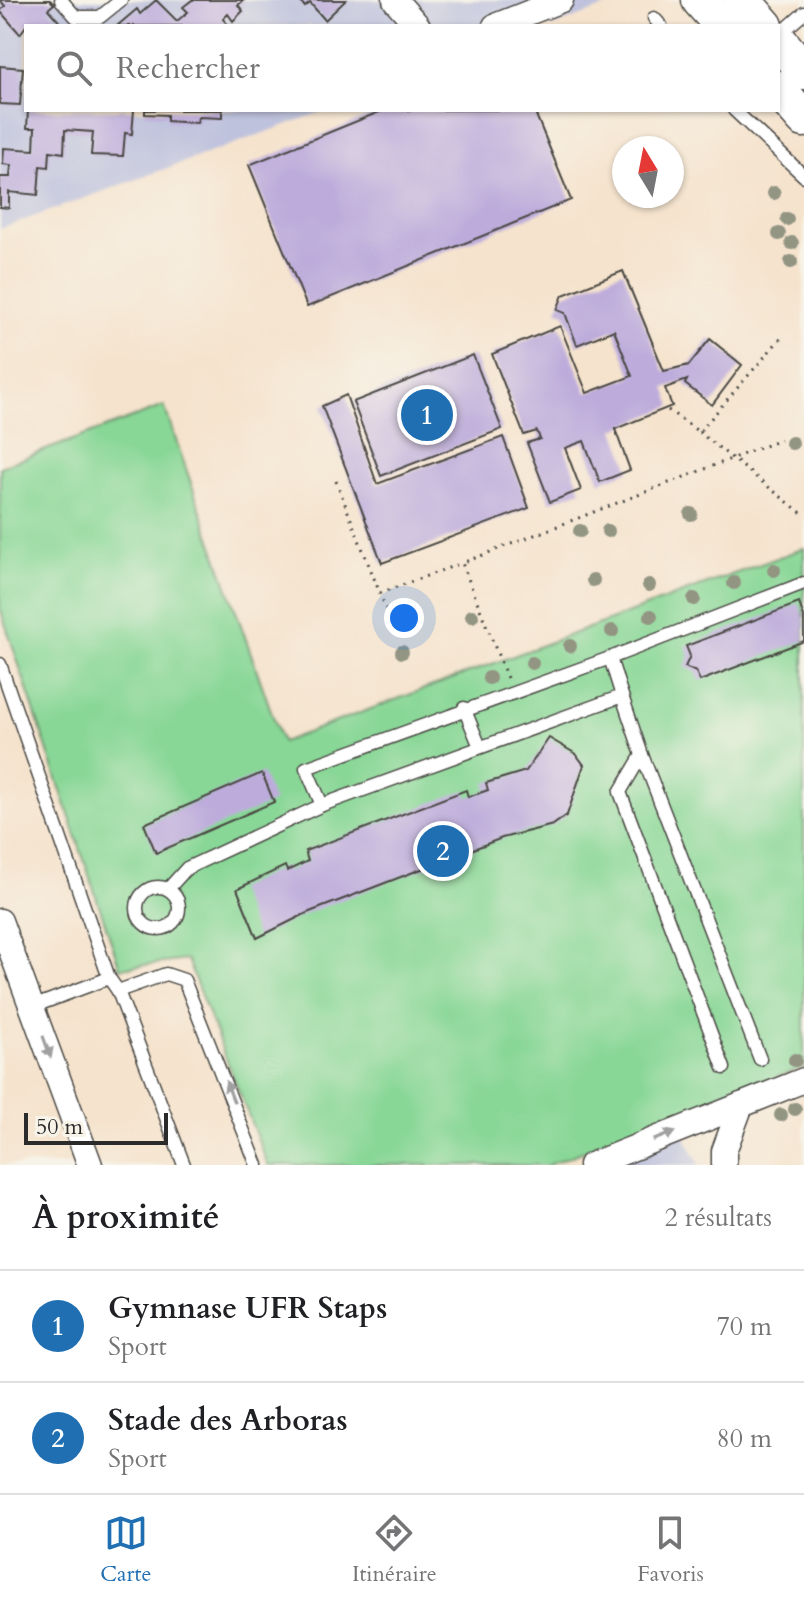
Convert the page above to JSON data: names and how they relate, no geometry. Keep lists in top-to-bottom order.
{
  "scale_bar": "50 m",
  "north": "top",
  "page": {
    "search": "Rechercher",
    "pins": ["1", "2"],
    "scale": "50 m",
    "heading": ["À proximité", "2 résultats"],
    "list": [
      {
        "mark": "1",
        "name": "Gymnase UFR Staps",
        "note": "Sport",
        "value": "70 m"
      },
      {
        "mark": "2",
        "name": "Stade des Arboras",
        "note": "Sport",
        "value": "80 m"
      }
    ],
    "nav": ["Carte", "Itinéraire", "Favoris"]
  }
}
